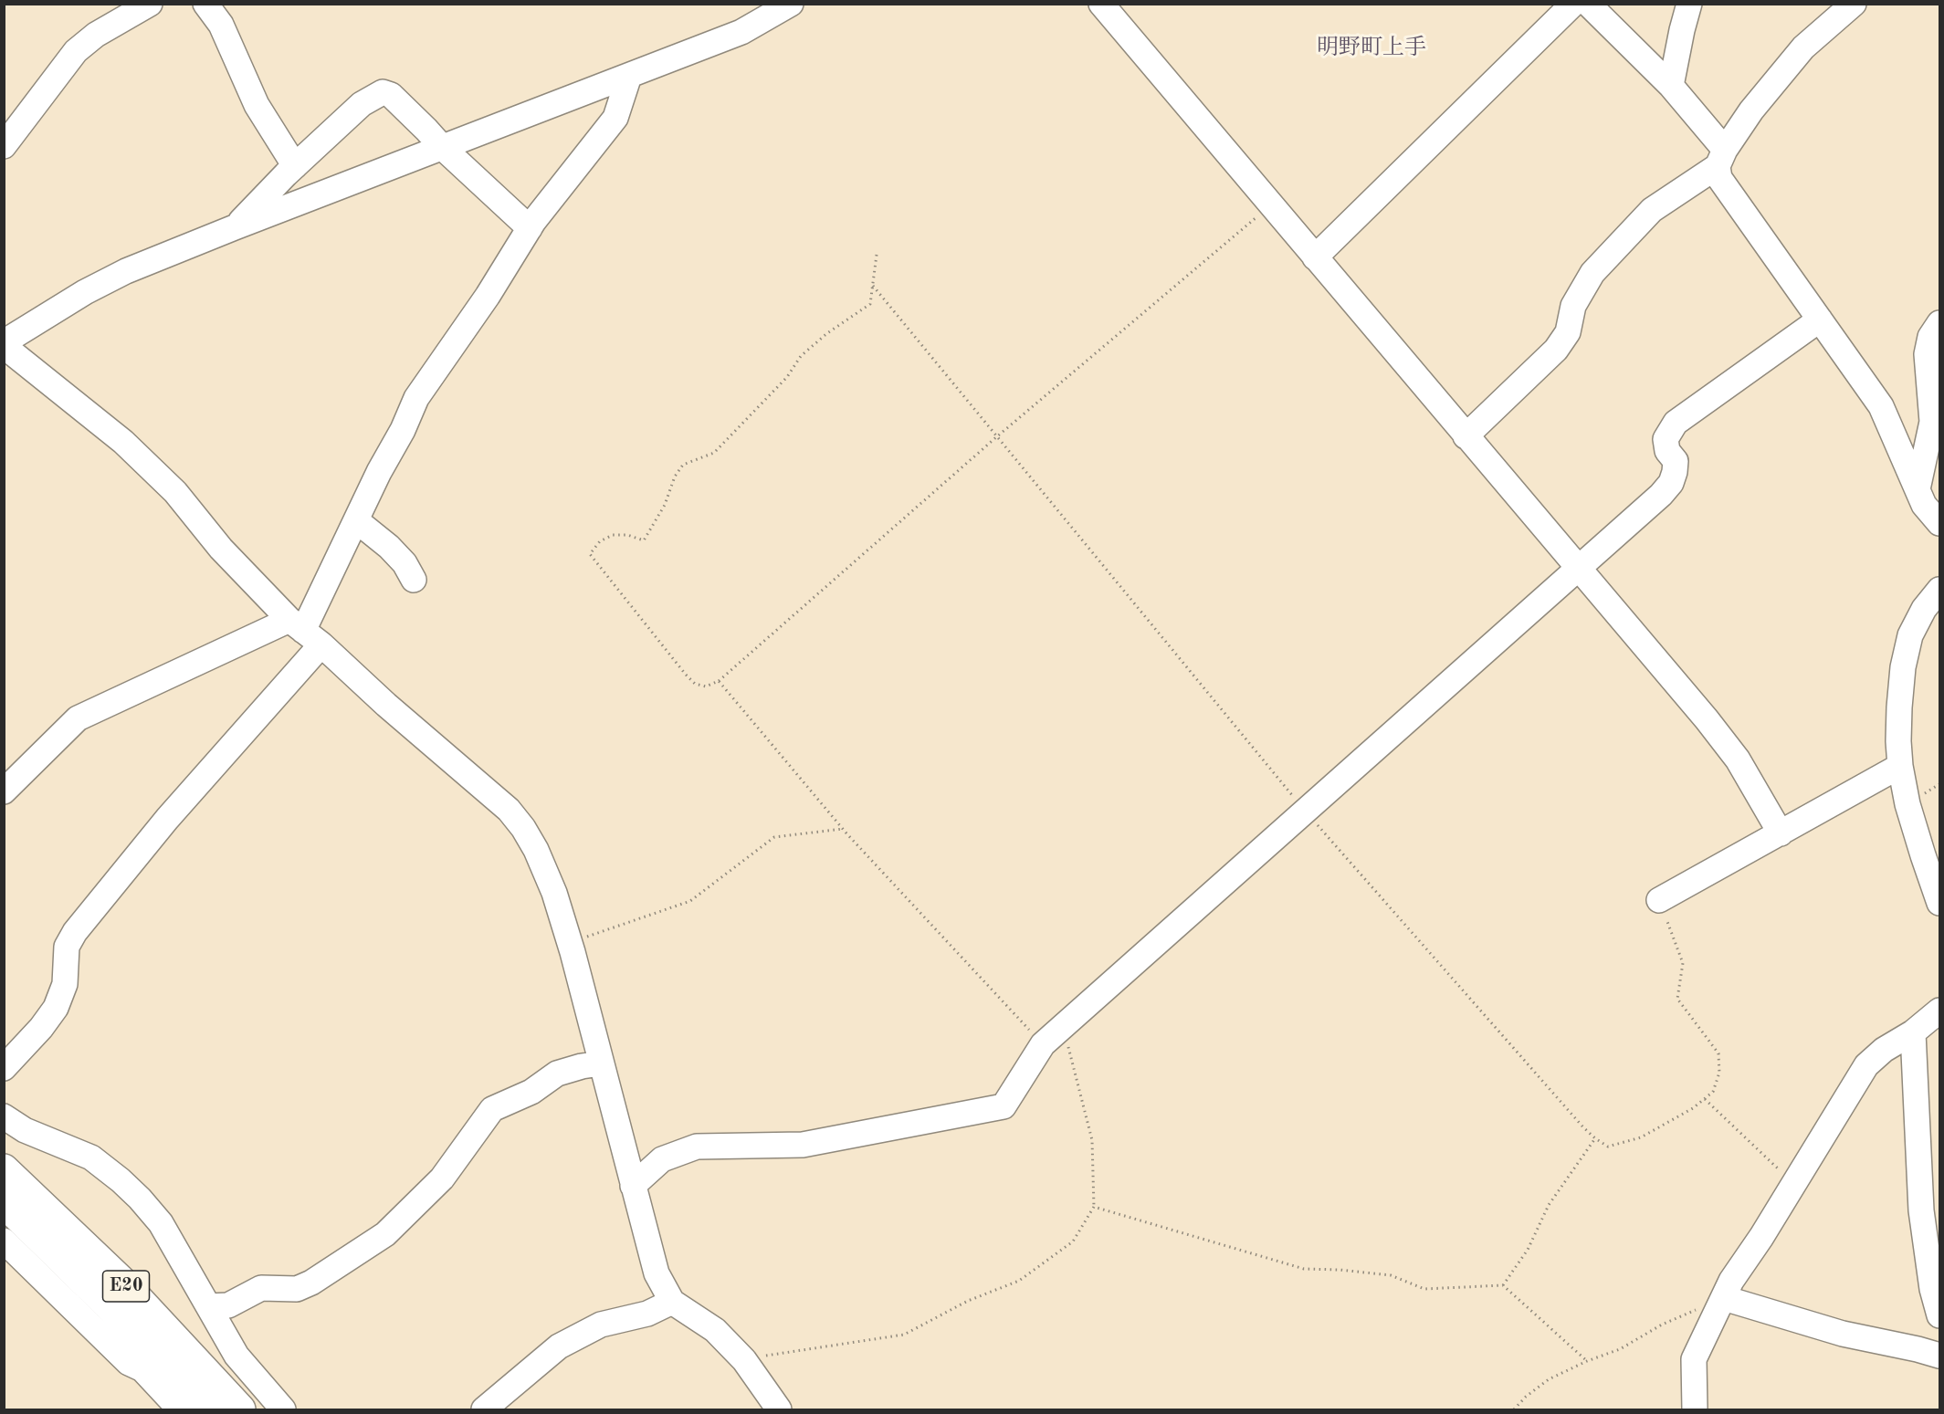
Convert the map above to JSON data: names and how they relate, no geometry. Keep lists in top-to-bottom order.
{
  "streets": {
    "highway": ["E20"]
  },
  "districts": ["明野町上手"]
}
